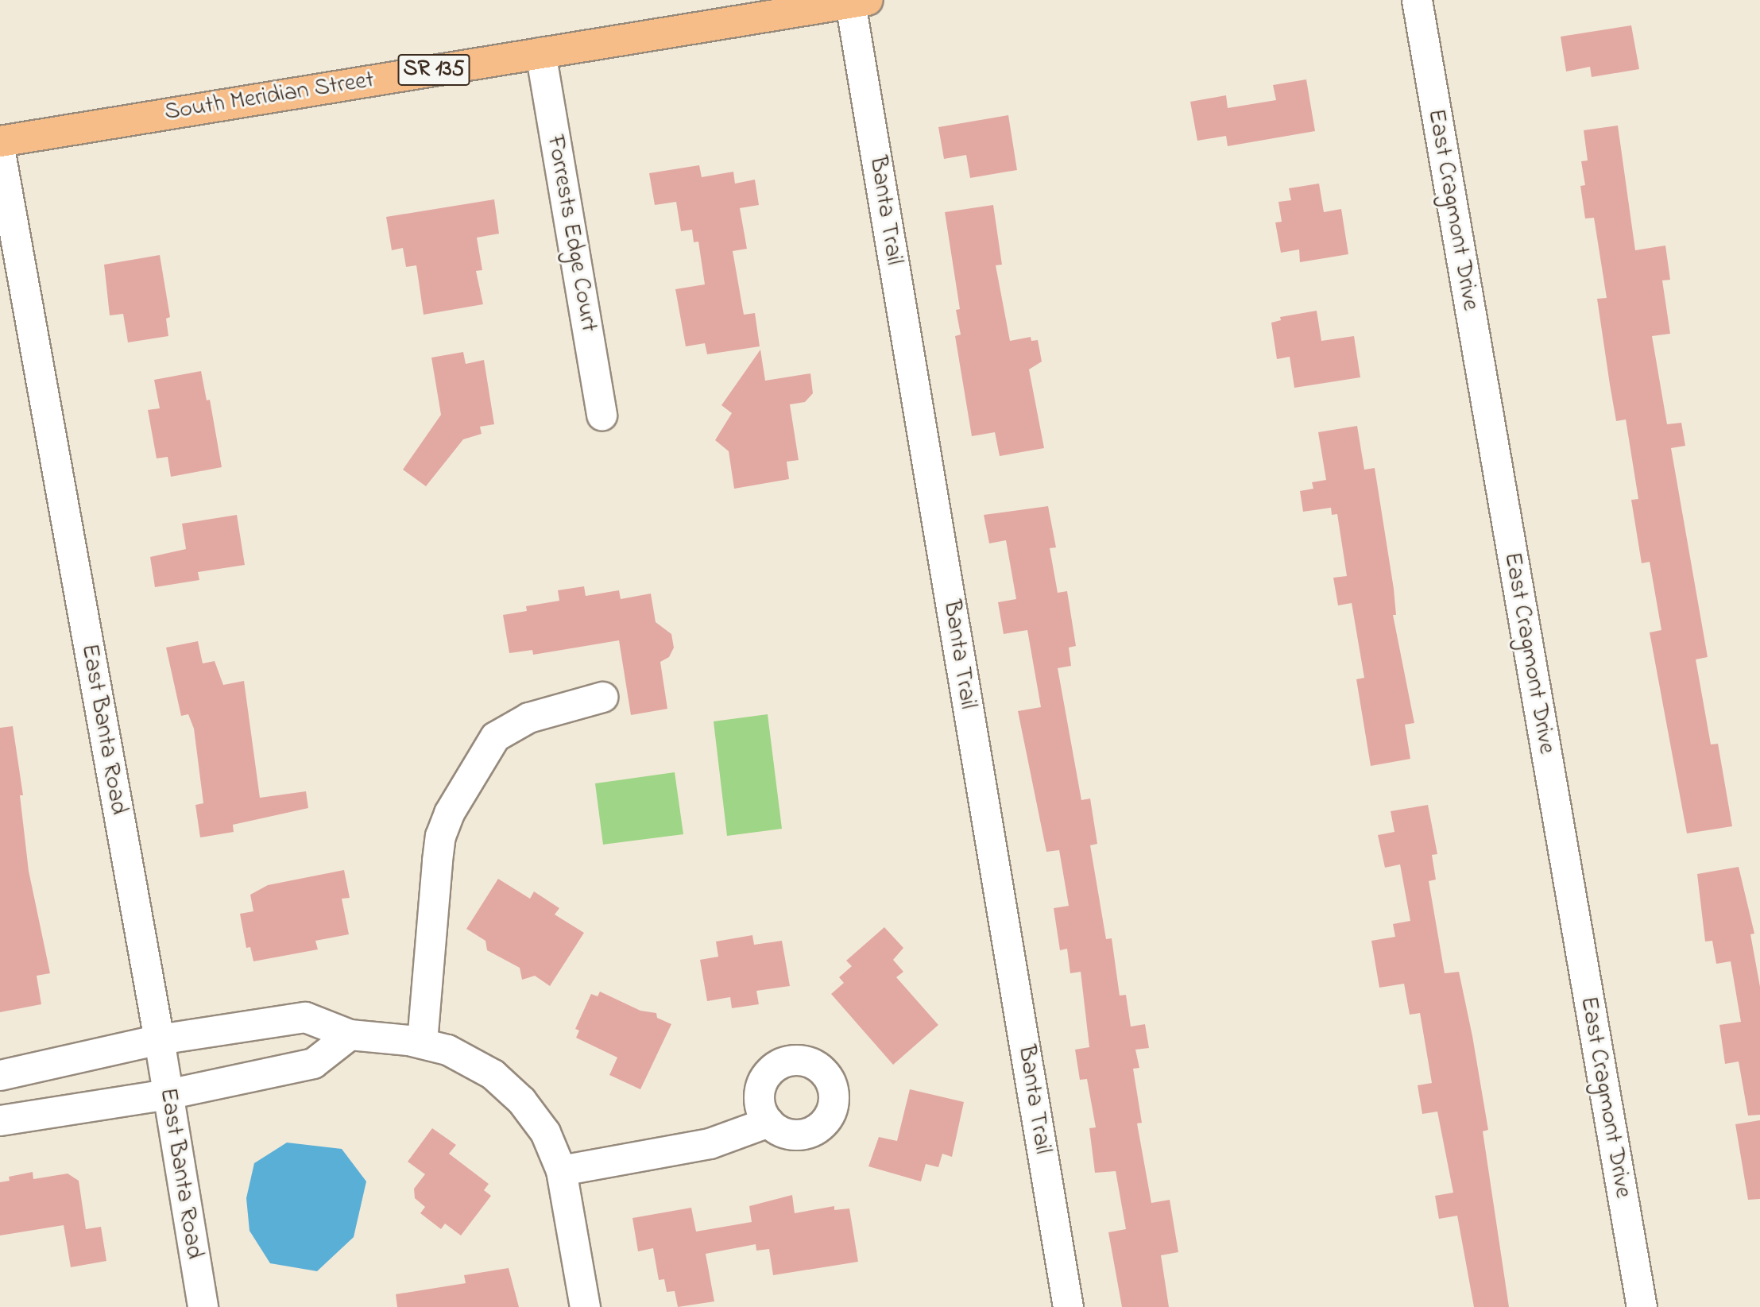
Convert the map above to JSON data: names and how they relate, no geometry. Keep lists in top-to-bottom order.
{
  "streets": {
    "main road": ["SR 135", "South Meridian Street"],
    "street": [
      "East Cragmont Drive",
      "Banta Trail",
      "Forrests Edge Court",
      "East Banta Road"
    ]
  },
  "crossings": [
    ["South Meridian Street", "Banta Trail"],
    ["South Meridian Street", "Forrests Edge Court"]
  ]
}
